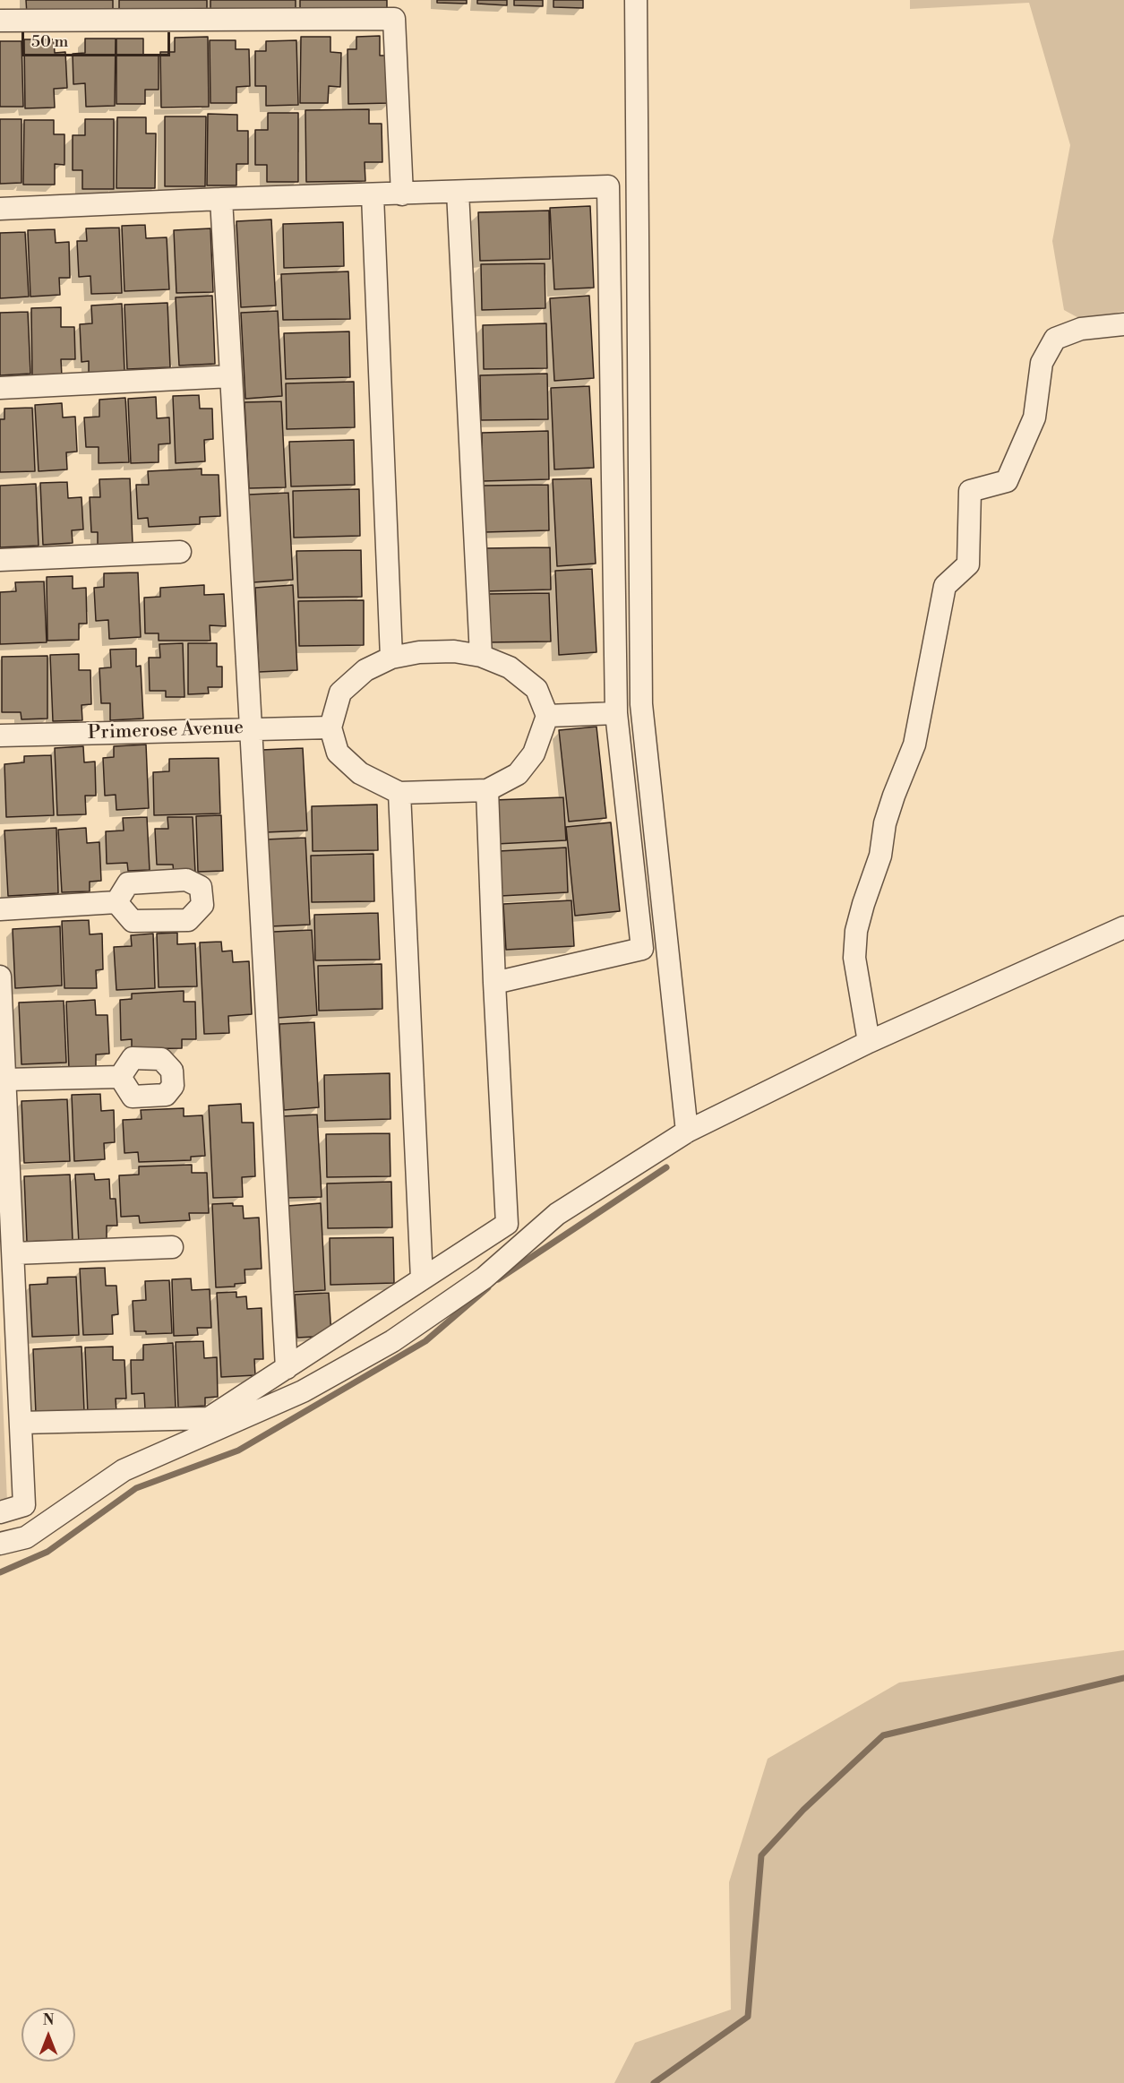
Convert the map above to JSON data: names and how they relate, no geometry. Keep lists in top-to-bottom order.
{
  "streets": {
    "street": ["Primerose Avenue"]
  },
  "scale_bar": "50 m",
  "north": "top"
}
